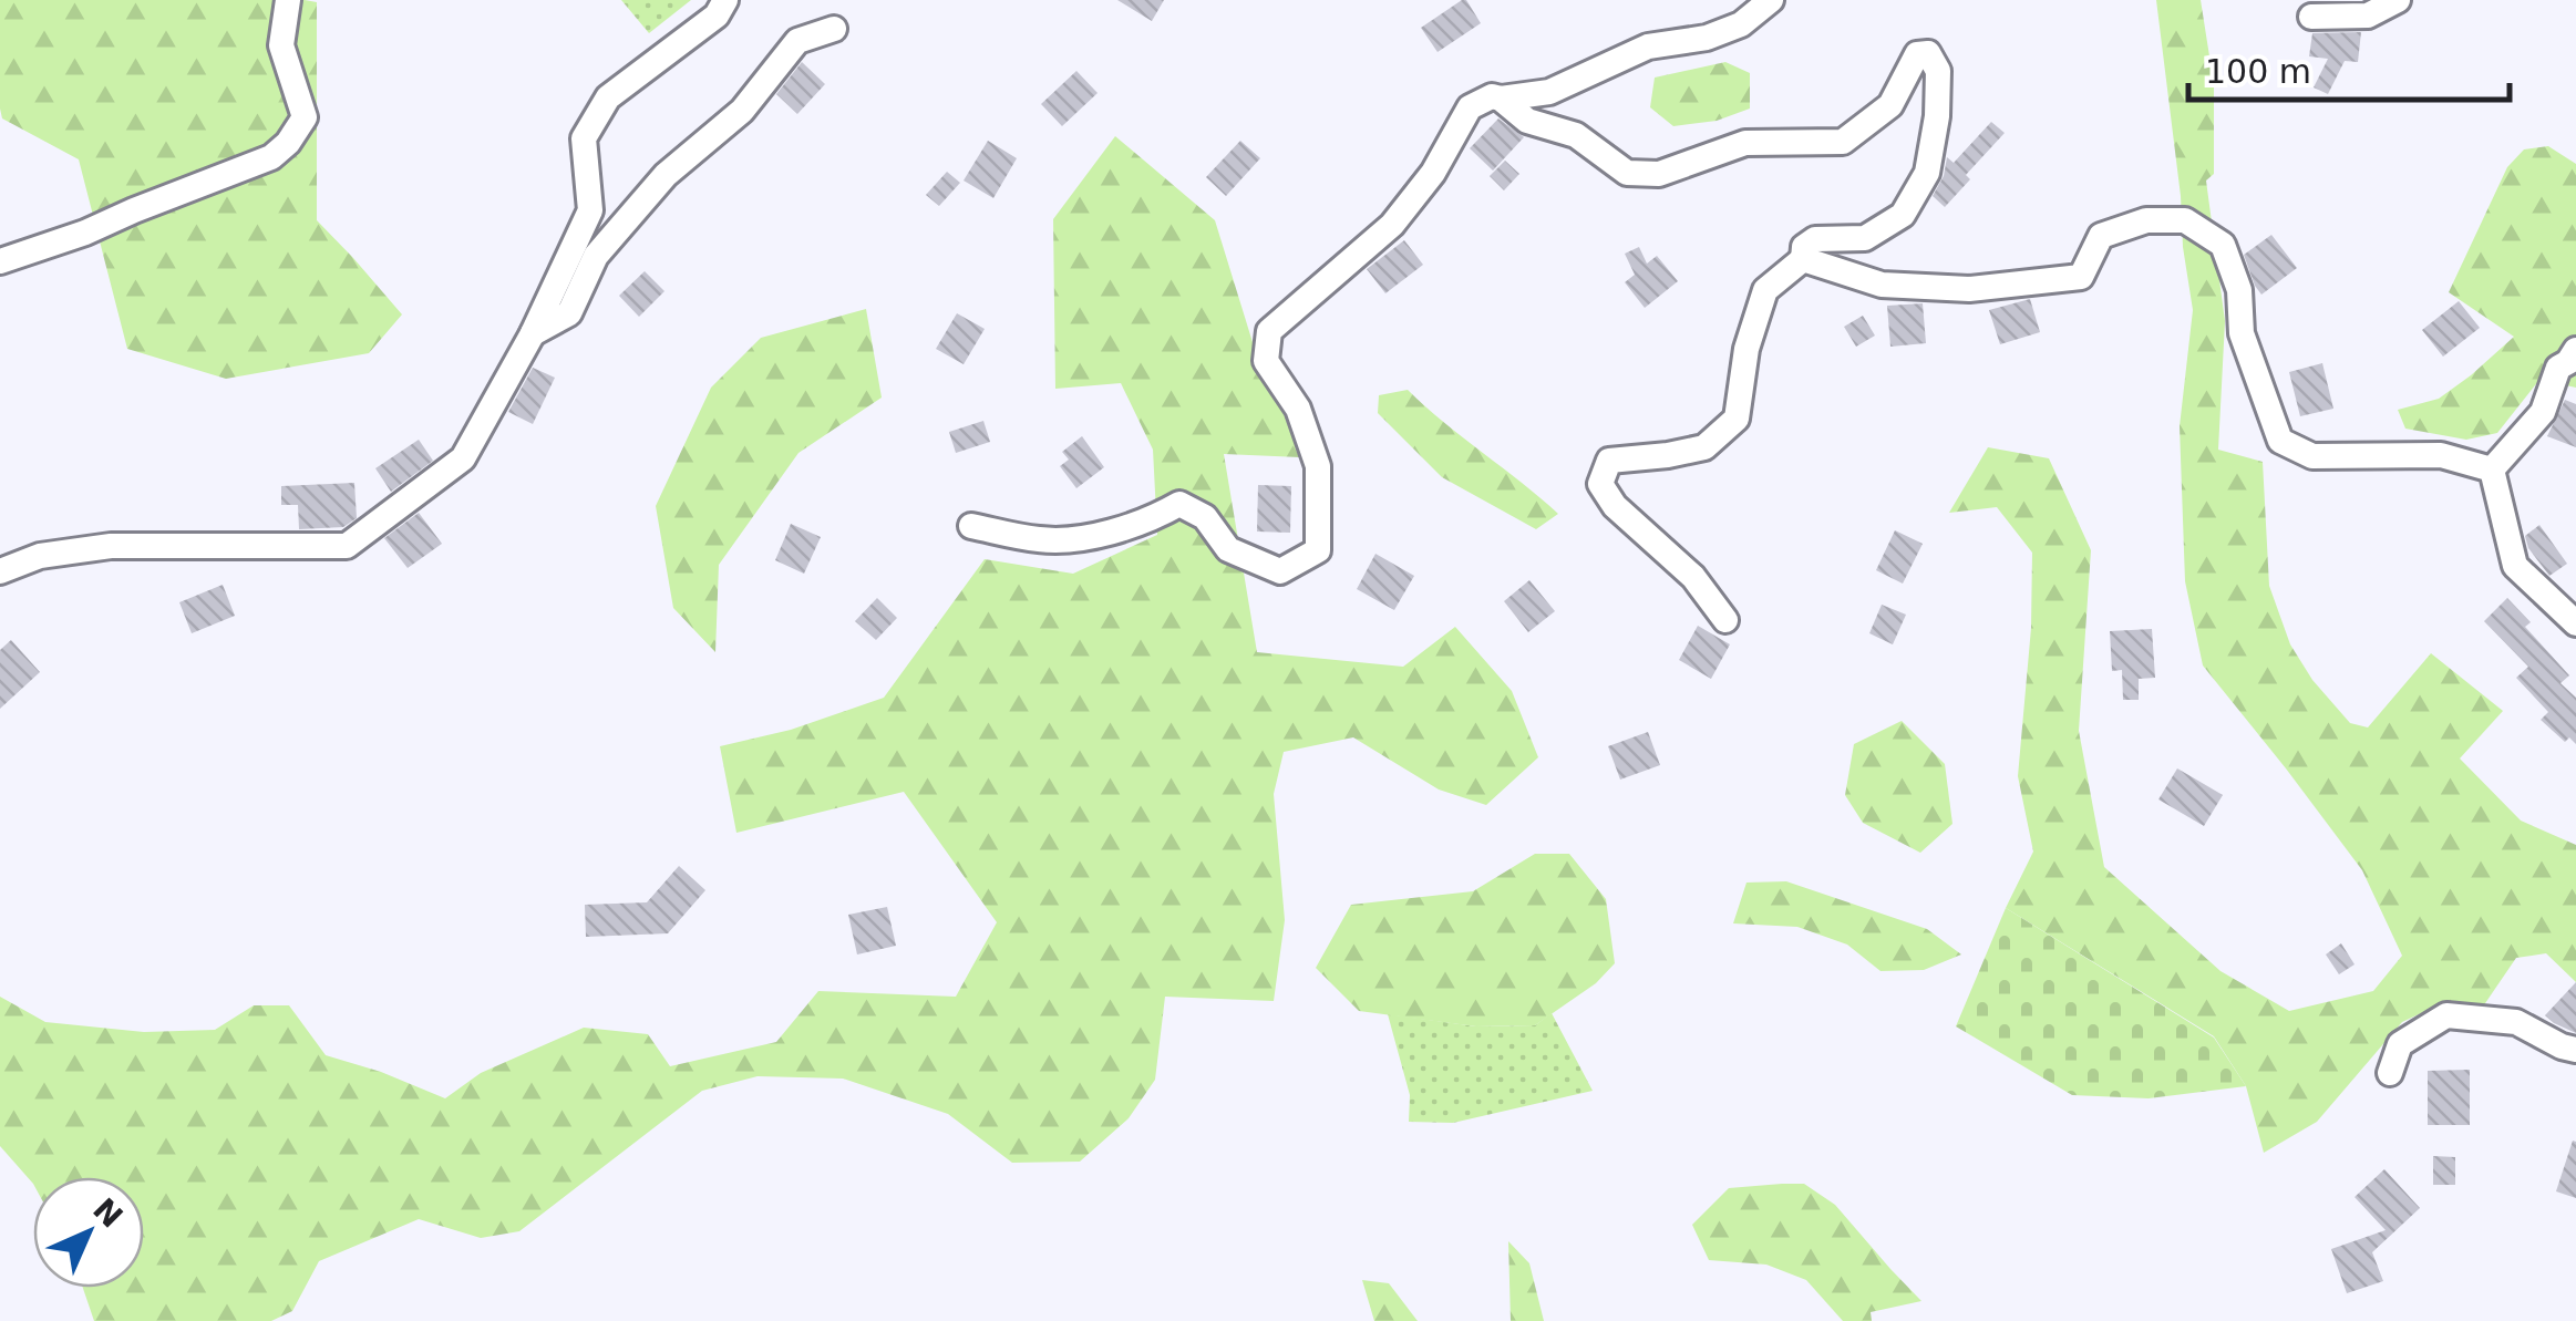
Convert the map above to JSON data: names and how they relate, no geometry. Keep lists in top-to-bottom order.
{
  "scale_bar": "100 m",
  "north": "top right"
}
